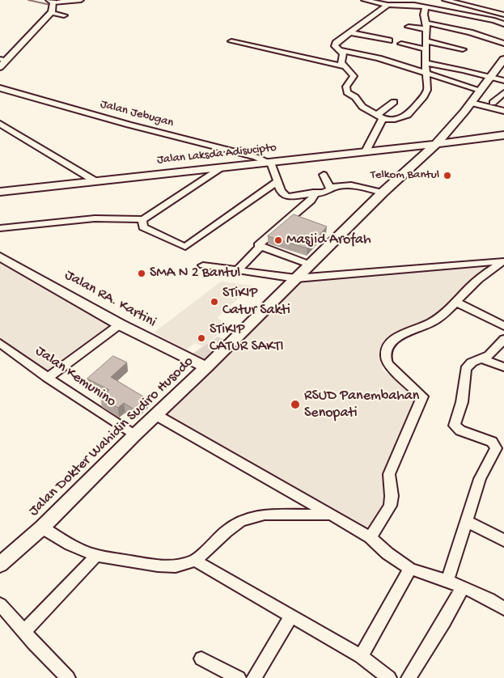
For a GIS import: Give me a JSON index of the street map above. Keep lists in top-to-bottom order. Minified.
{"streets":{"main road":["Jalan Laksda Adisucipto","Jalan RA. Kartini","Jalan Dokter Wahidin Sudiro Husodo"],"street":["Jalan Jebugan","Jalan Kemunino"]},"crossings":[["Jalan Jebugan","Jalan Laksda Adisucipto"],["Jalan Laksda Adisucipto","Jalan Dokter Wahidin Sudiro Husodo"],["Jalan RA. Kartini","Jalan Dokter Wahidin Sudiro Husodo"],["Jalan Kemunino","Jalan Dokter Wahidin Sudiro Husodo"]],"places":["Telkom Bantul","Masjid Arofah","SMA N 2 Bantul","STiKIP Catur Sakti","STiKIP CATUR SAKTI","RSUD Panembahan Senopati"]}
